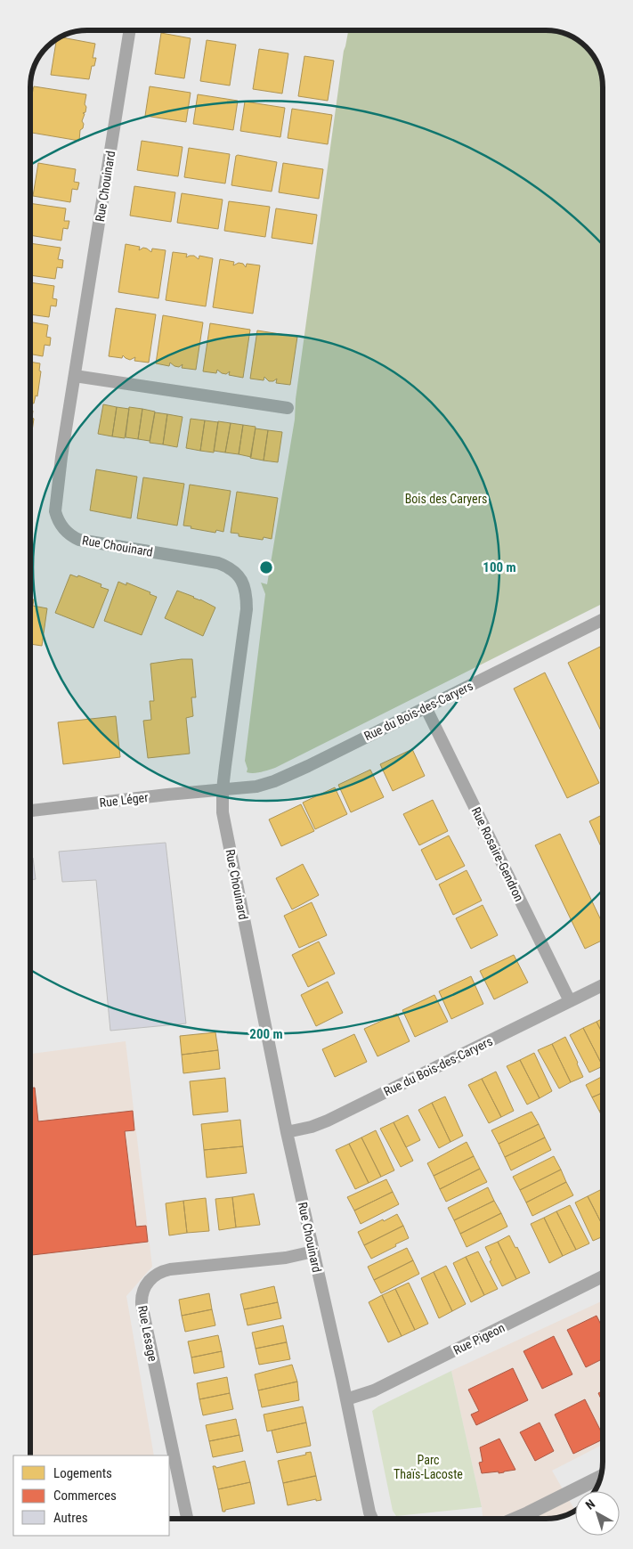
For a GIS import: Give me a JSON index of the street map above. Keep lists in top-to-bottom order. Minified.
{"streets":{"street":["Rue Chouinard","Rue du Bois-des-Caryers","Rue Léger","Rue Rosaire-Gendron","Rue Lesage","Rue Pigeon"]},"crossings":[["Rue Chouinard","Rue du Bois-des-Caryers"],["Rue Chouinard","Rue Léger"],["Rue Chouinard","Rue Lesage"],["Rue Chouinard","Rue Pigeon"],["Rue du Bois-des-Caryers","Rue Léger"],["Rue du Bois-des-Caryers","Rue Rosaire-Gendron"]],"parks":["Bois des Caryers","Parc Thaïs-Lacoste"],"legend":["Logements","Commerces","Autres"],"north":"top left","rings":["100 m","200 m"]}
